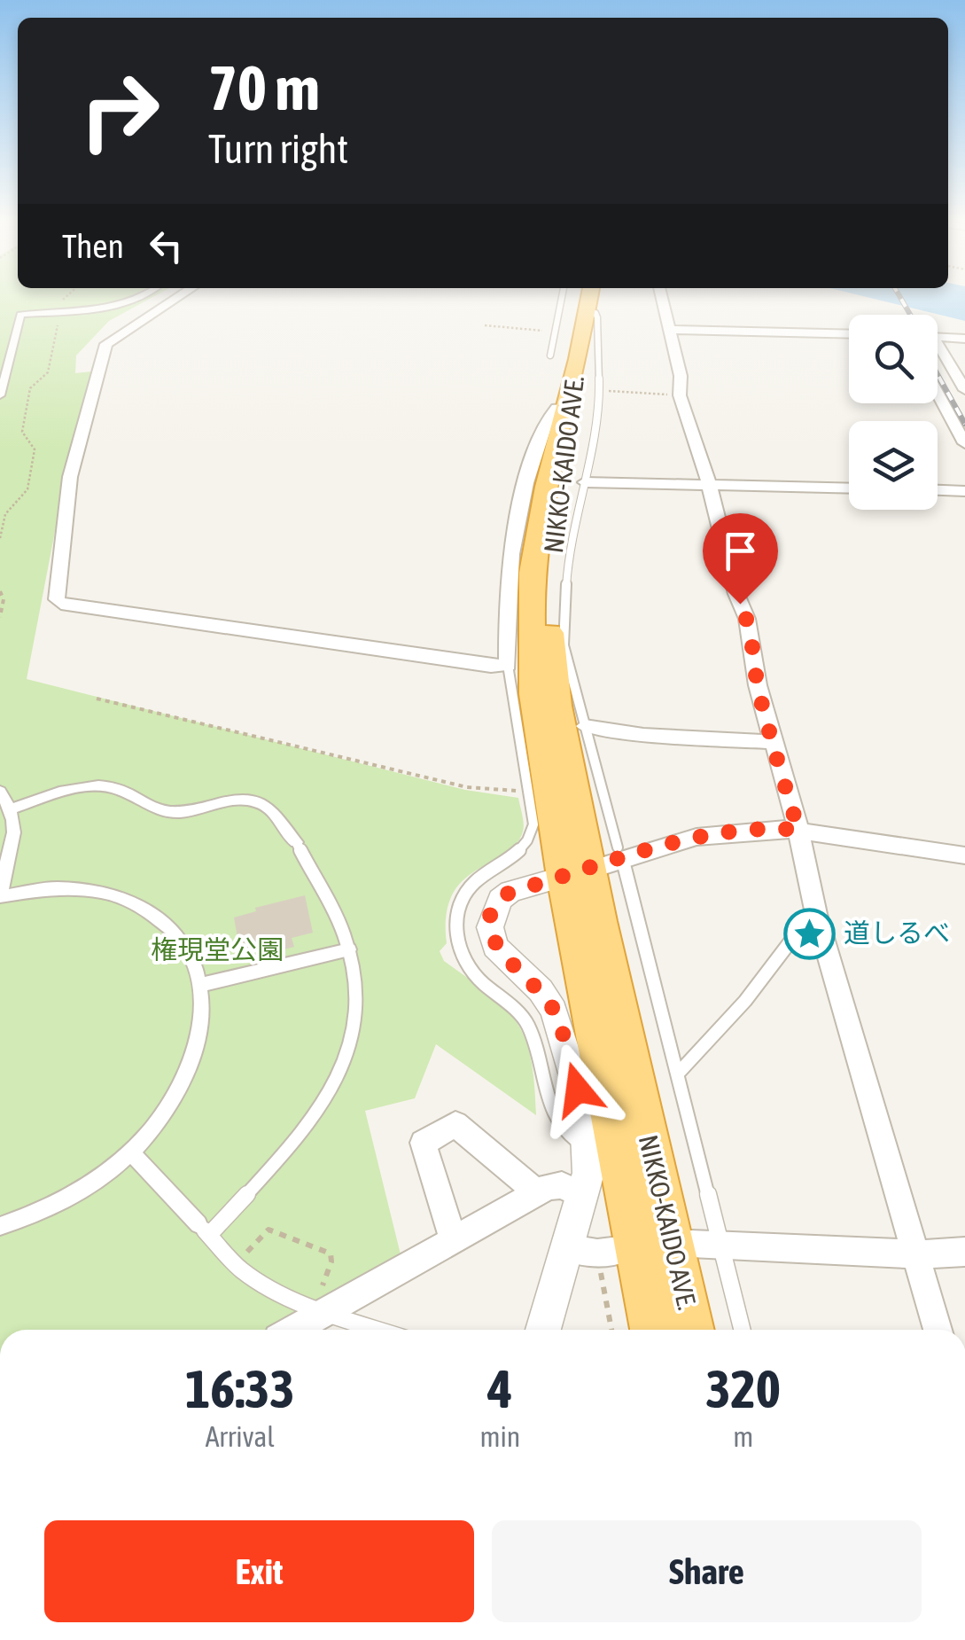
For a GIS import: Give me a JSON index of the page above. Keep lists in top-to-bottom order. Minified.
{"streets":{"highway":["NIKKO-KAIDO AVE."]},"parks":["権現堂公園"],"places":{"place":["道しるべ"]},"page":{"turn":["70 m","Turn right"],"then":"Then","eta":["16:33","Arrival","4","min","320","m"],"buttons":["Exit","Share"]}}
